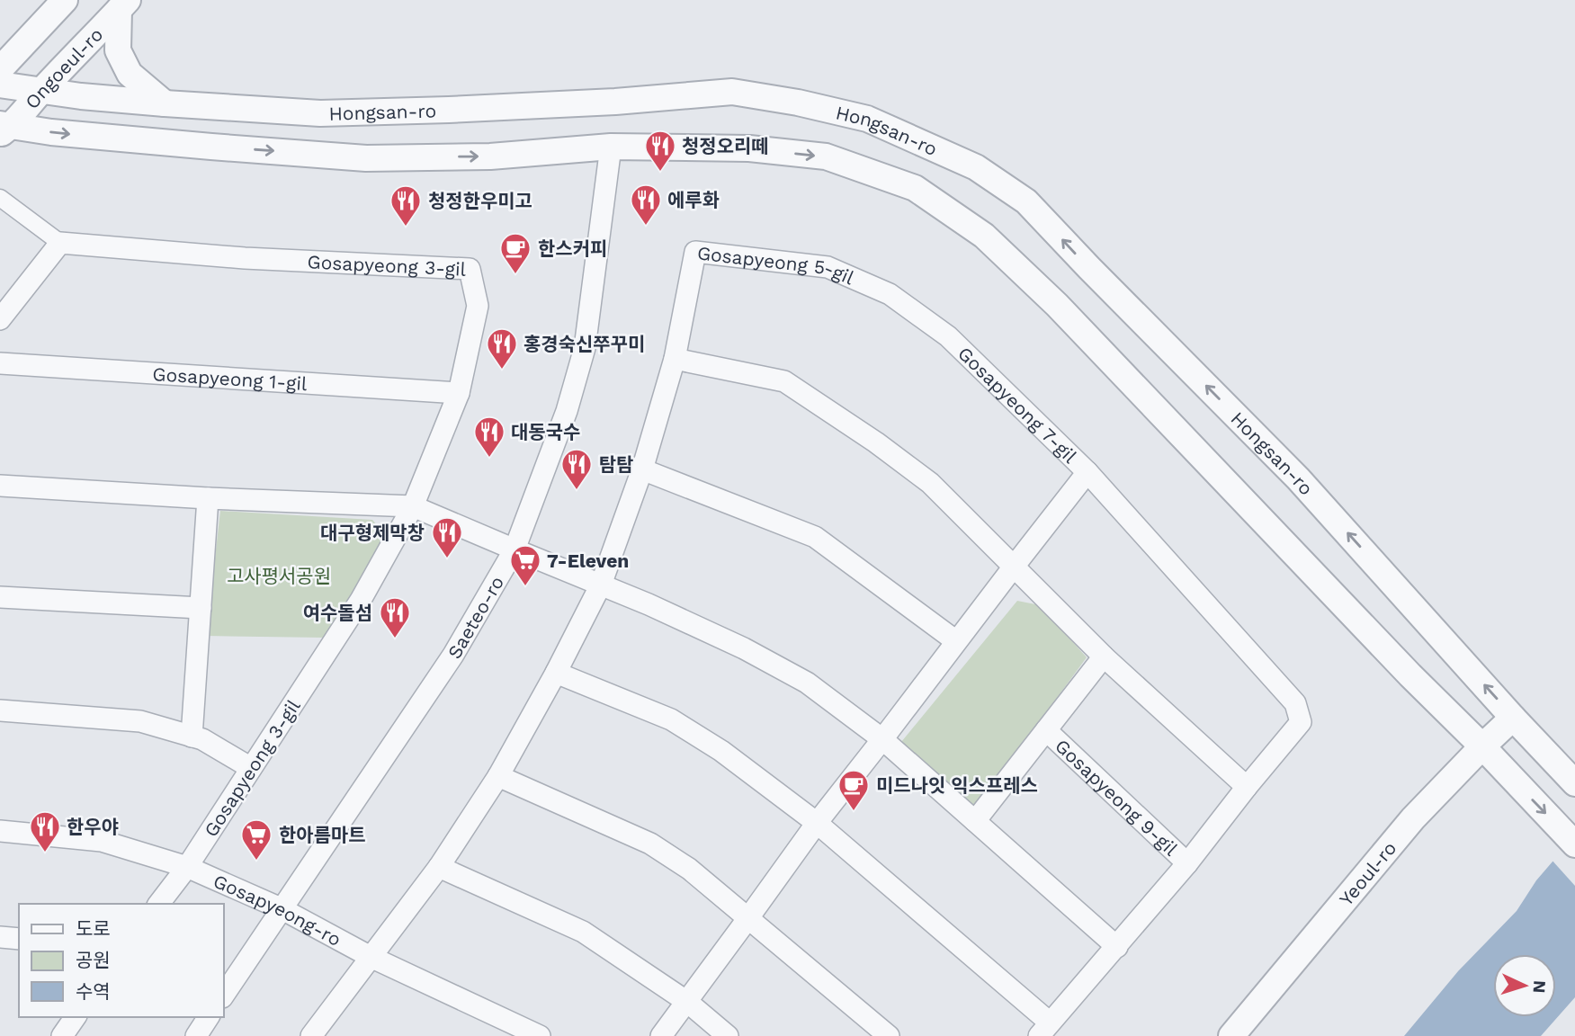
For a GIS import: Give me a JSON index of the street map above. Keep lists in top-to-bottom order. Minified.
{"streets":{"street":["Ongoeul-ro","Hongsan-ro","Gosapyeong 3-gil","Gosapyeong 5-gil","Gosapyeong 1-gil","Gosapyeong 7-gil","Saeteo-ro","Gosapyeong 9-gil","Yeoul-ro","Gosapyeong-ro"]},"crossings":[["Ongoeul-ro","Hongsan-ro"],["Hongsan-ro","Yeoul-ro"],["Gosapyeong 3-gil","Gosapyeong 1-gil"],["Gosapyeong 3-gil","Gosapyeong-ro"],["Gosapyeong 5-gil","Gosapyeong 7-gil"],["Gosapyeong 5-gil","Gosapyeong-ro"],["Gosapyeong 7-gil","Gosapyeong 9-gil"],["Saeteo-ro","Gosapyeong-ro"]],"parks":["고사평서공원"],"places":{"restaurant":["청정오리떼","에루화","청정한우미고","홍경숙신쭈꾸미","대동국수","탐탐","대구형제막창","여수돌섬","한우야"],"cafe":["한스커피","미드나잇 익스프레스"],"supermarket":["7-Eleven","한아름마트"]},"legend":["도로","공원","수역"],"north":"right"}
